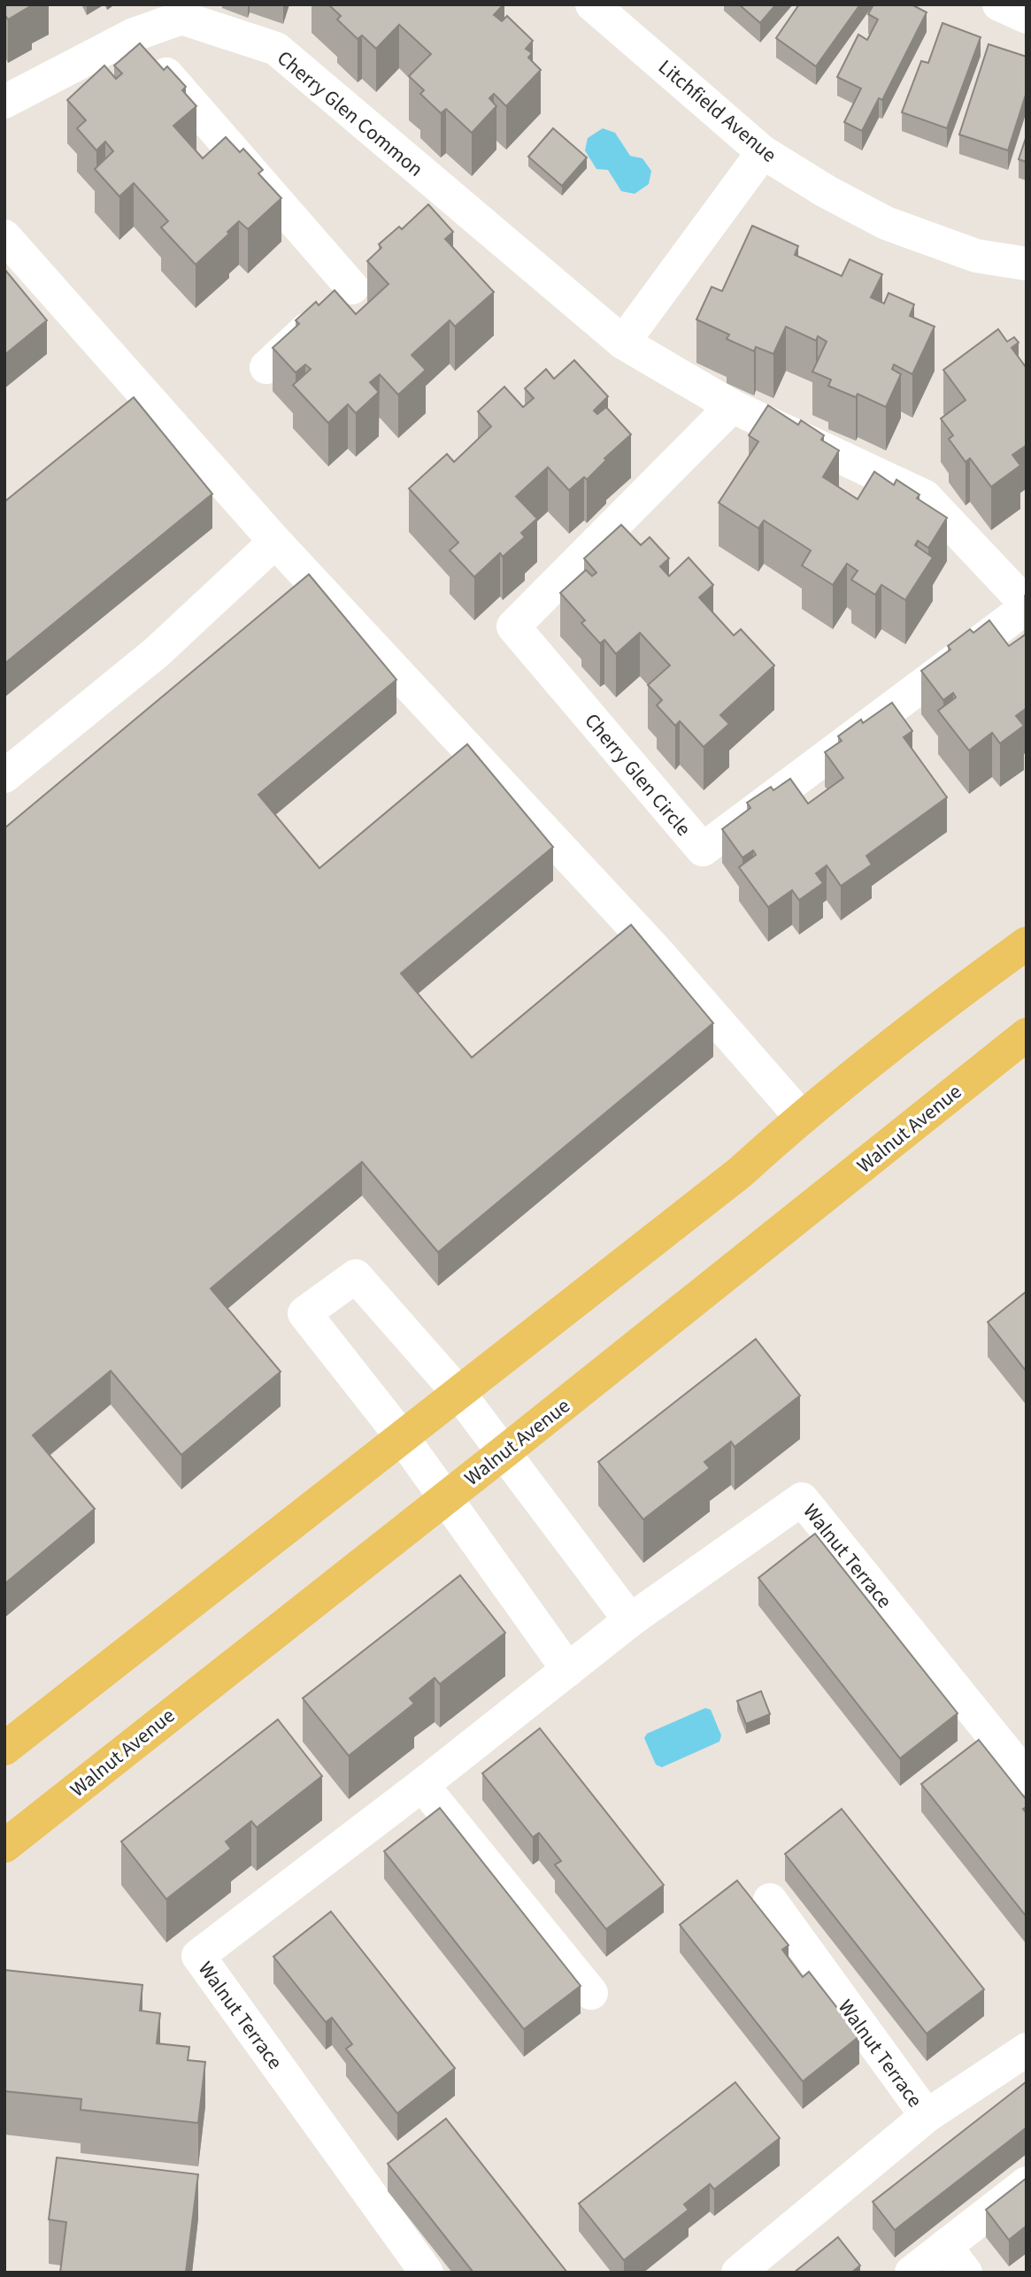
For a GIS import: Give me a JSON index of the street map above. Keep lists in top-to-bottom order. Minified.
{"streets":{"main road":["Walnut Avenue"],"street":["Litchfield Avenue","Cherry Glen Common","Cherry Glen Circle","Walnut Terrace"]},"crossings":[["Cherry Glen Common","Cherry Glen Circle"]]}
